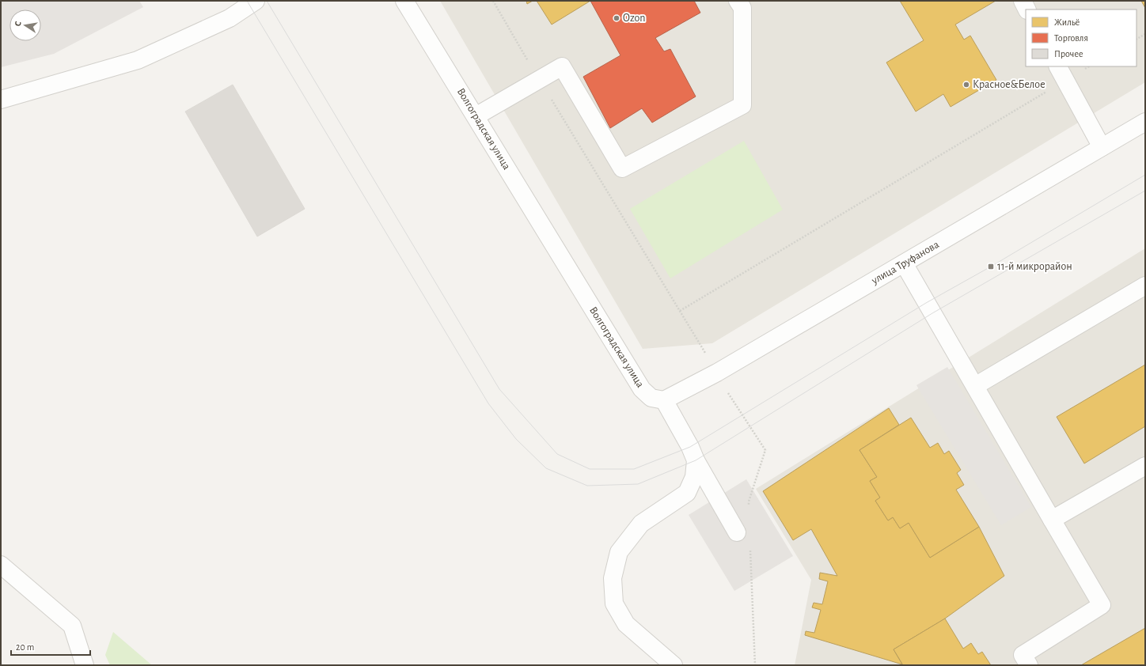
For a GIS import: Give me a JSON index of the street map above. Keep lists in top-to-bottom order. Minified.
{"streets":{"street":["Волгоградская улица","улица Труфанова"]},"crossings":[["Волгоградская улица","улица Труфанова"]],"places":{"other":["Ozon","Красное&Белое"],"transit":["11-й микрорайон"]},"legend":["Жильё","Торговля","Прочее"],"scale_bar":"20 m","north":"left"}
